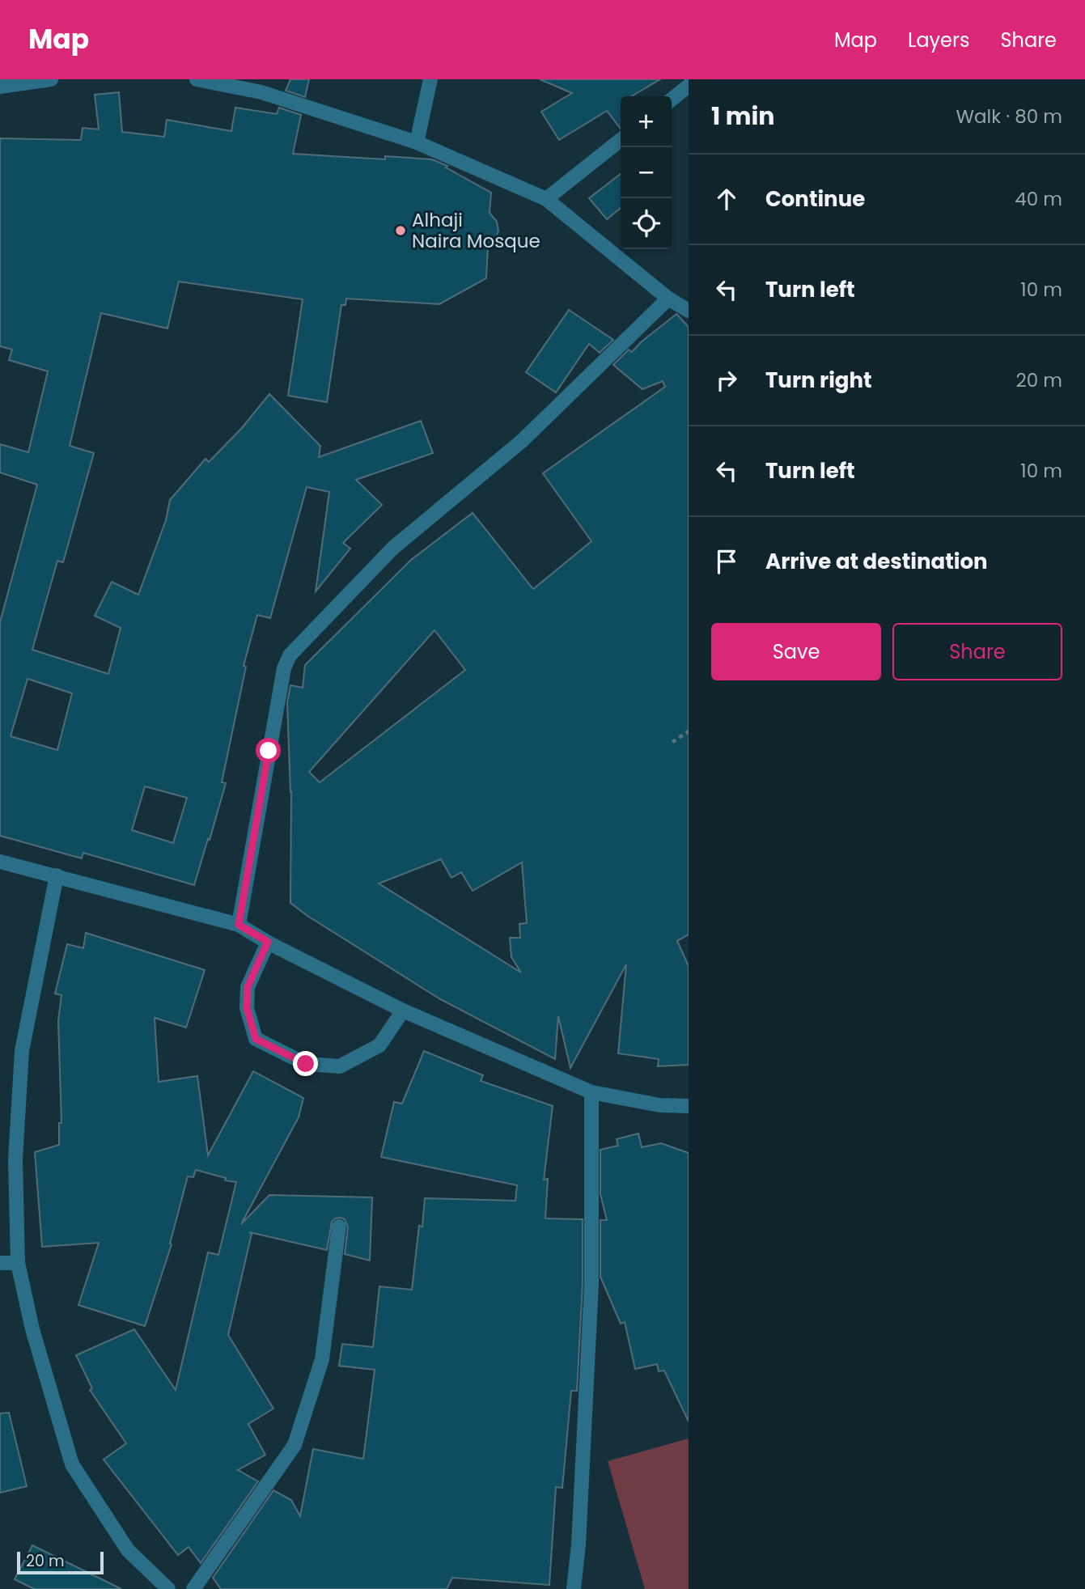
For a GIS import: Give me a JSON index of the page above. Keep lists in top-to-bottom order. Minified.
{"places":["Alhaji Naira Mosque"],"scale_bar":"20 m","page":{"header":"Map","nav":["Map","Layers","Share"],"heading":["1 min","Walk · 80 m"],"map_buttons":["+","−"],"list":[["Continue","40 m"],["Turn left","10 m"],["Turn right","20 m"],["Turn left","10 m"],"Arrive at destination"],"buttons":["Save","Share"],"scale":"20 m"}}
